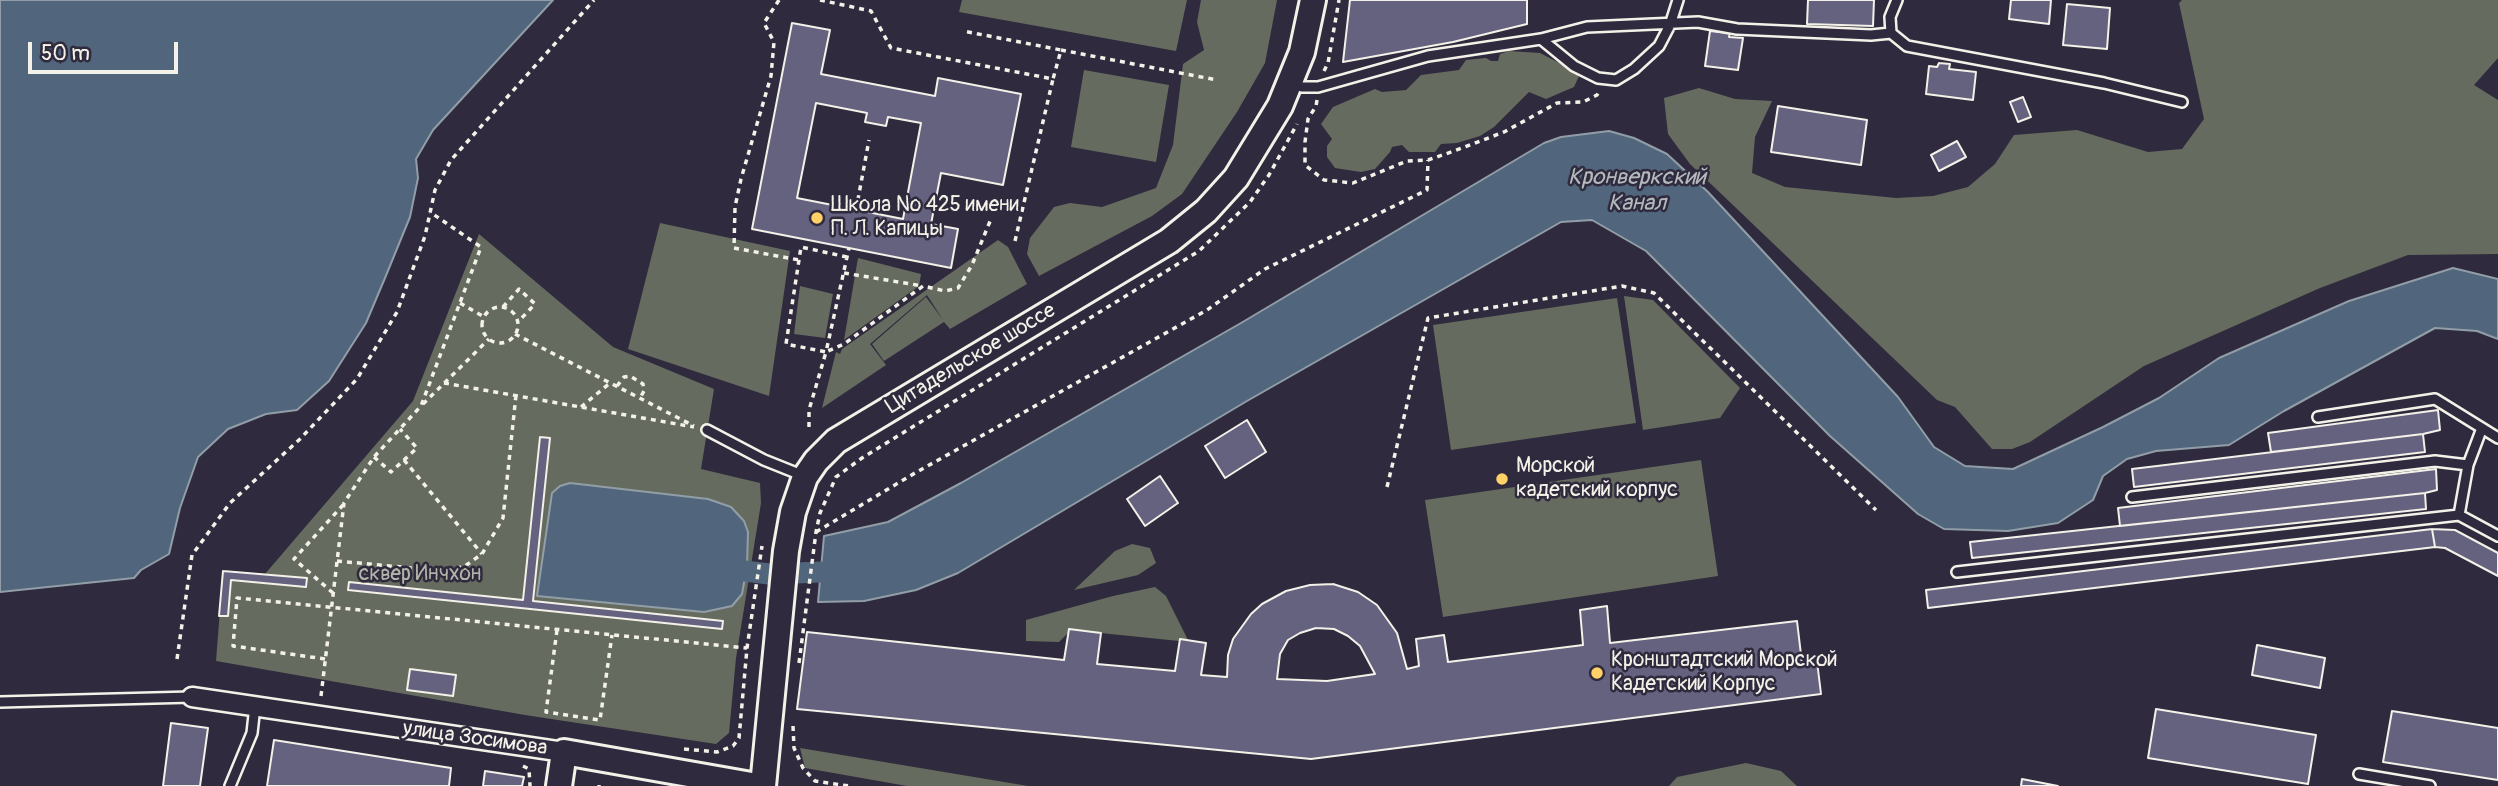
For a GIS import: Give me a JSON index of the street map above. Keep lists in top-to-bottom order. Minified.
{"streets":{"street":["Цитадельское шоссе","улица Зосимова"]},"water":["Кронверкский Канал"],"parks":["сквер Инчхон"],"places":["Школа № 425 имени П. Л. Капицы","Морской кадетский корпус","Кронштадтский Морской Кадетский Корпус"],"scale_bar":"50 m"}
